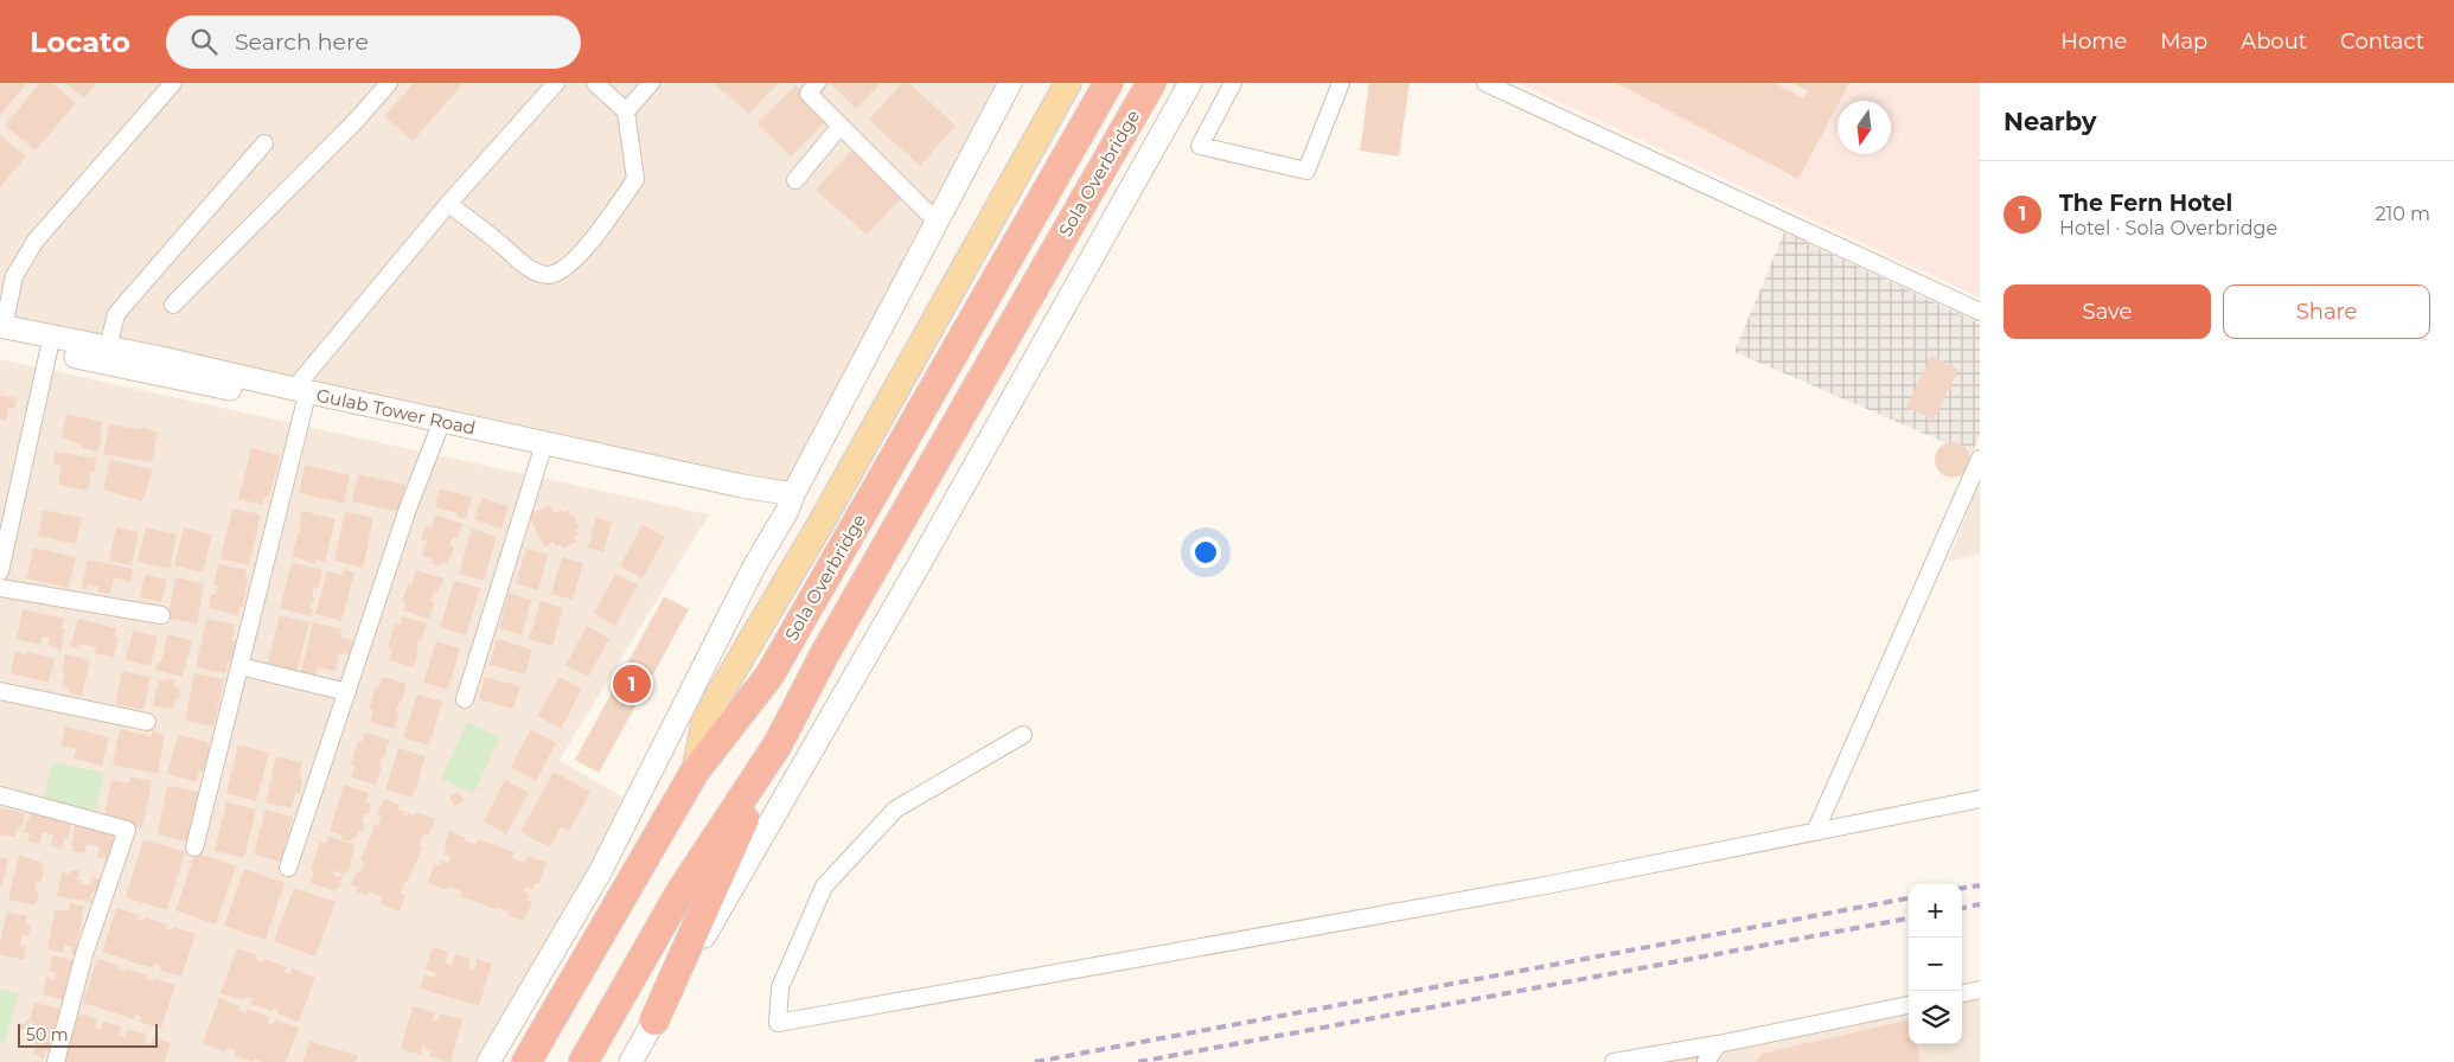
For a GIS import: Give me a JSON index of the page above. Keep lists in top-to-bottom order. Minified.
{"streets":{"highway":["Sola Overbridge"],"street":["Gulab Tower Road"]},"scale_bar":"50 m","north":"bottom","page":{"header":"Locato","search":"Search here","nav":["Home","Map","About","Contact"],"heading":"Nearby","list":[{"mark":"1","name":"The Fern Hotel","note":"Hotel · Sola Overbridge","value":"210 m"}],"buttons":["Save","Share"],"pins":"1","map_buttons":["+","−"],"scale":"50 m"}}
